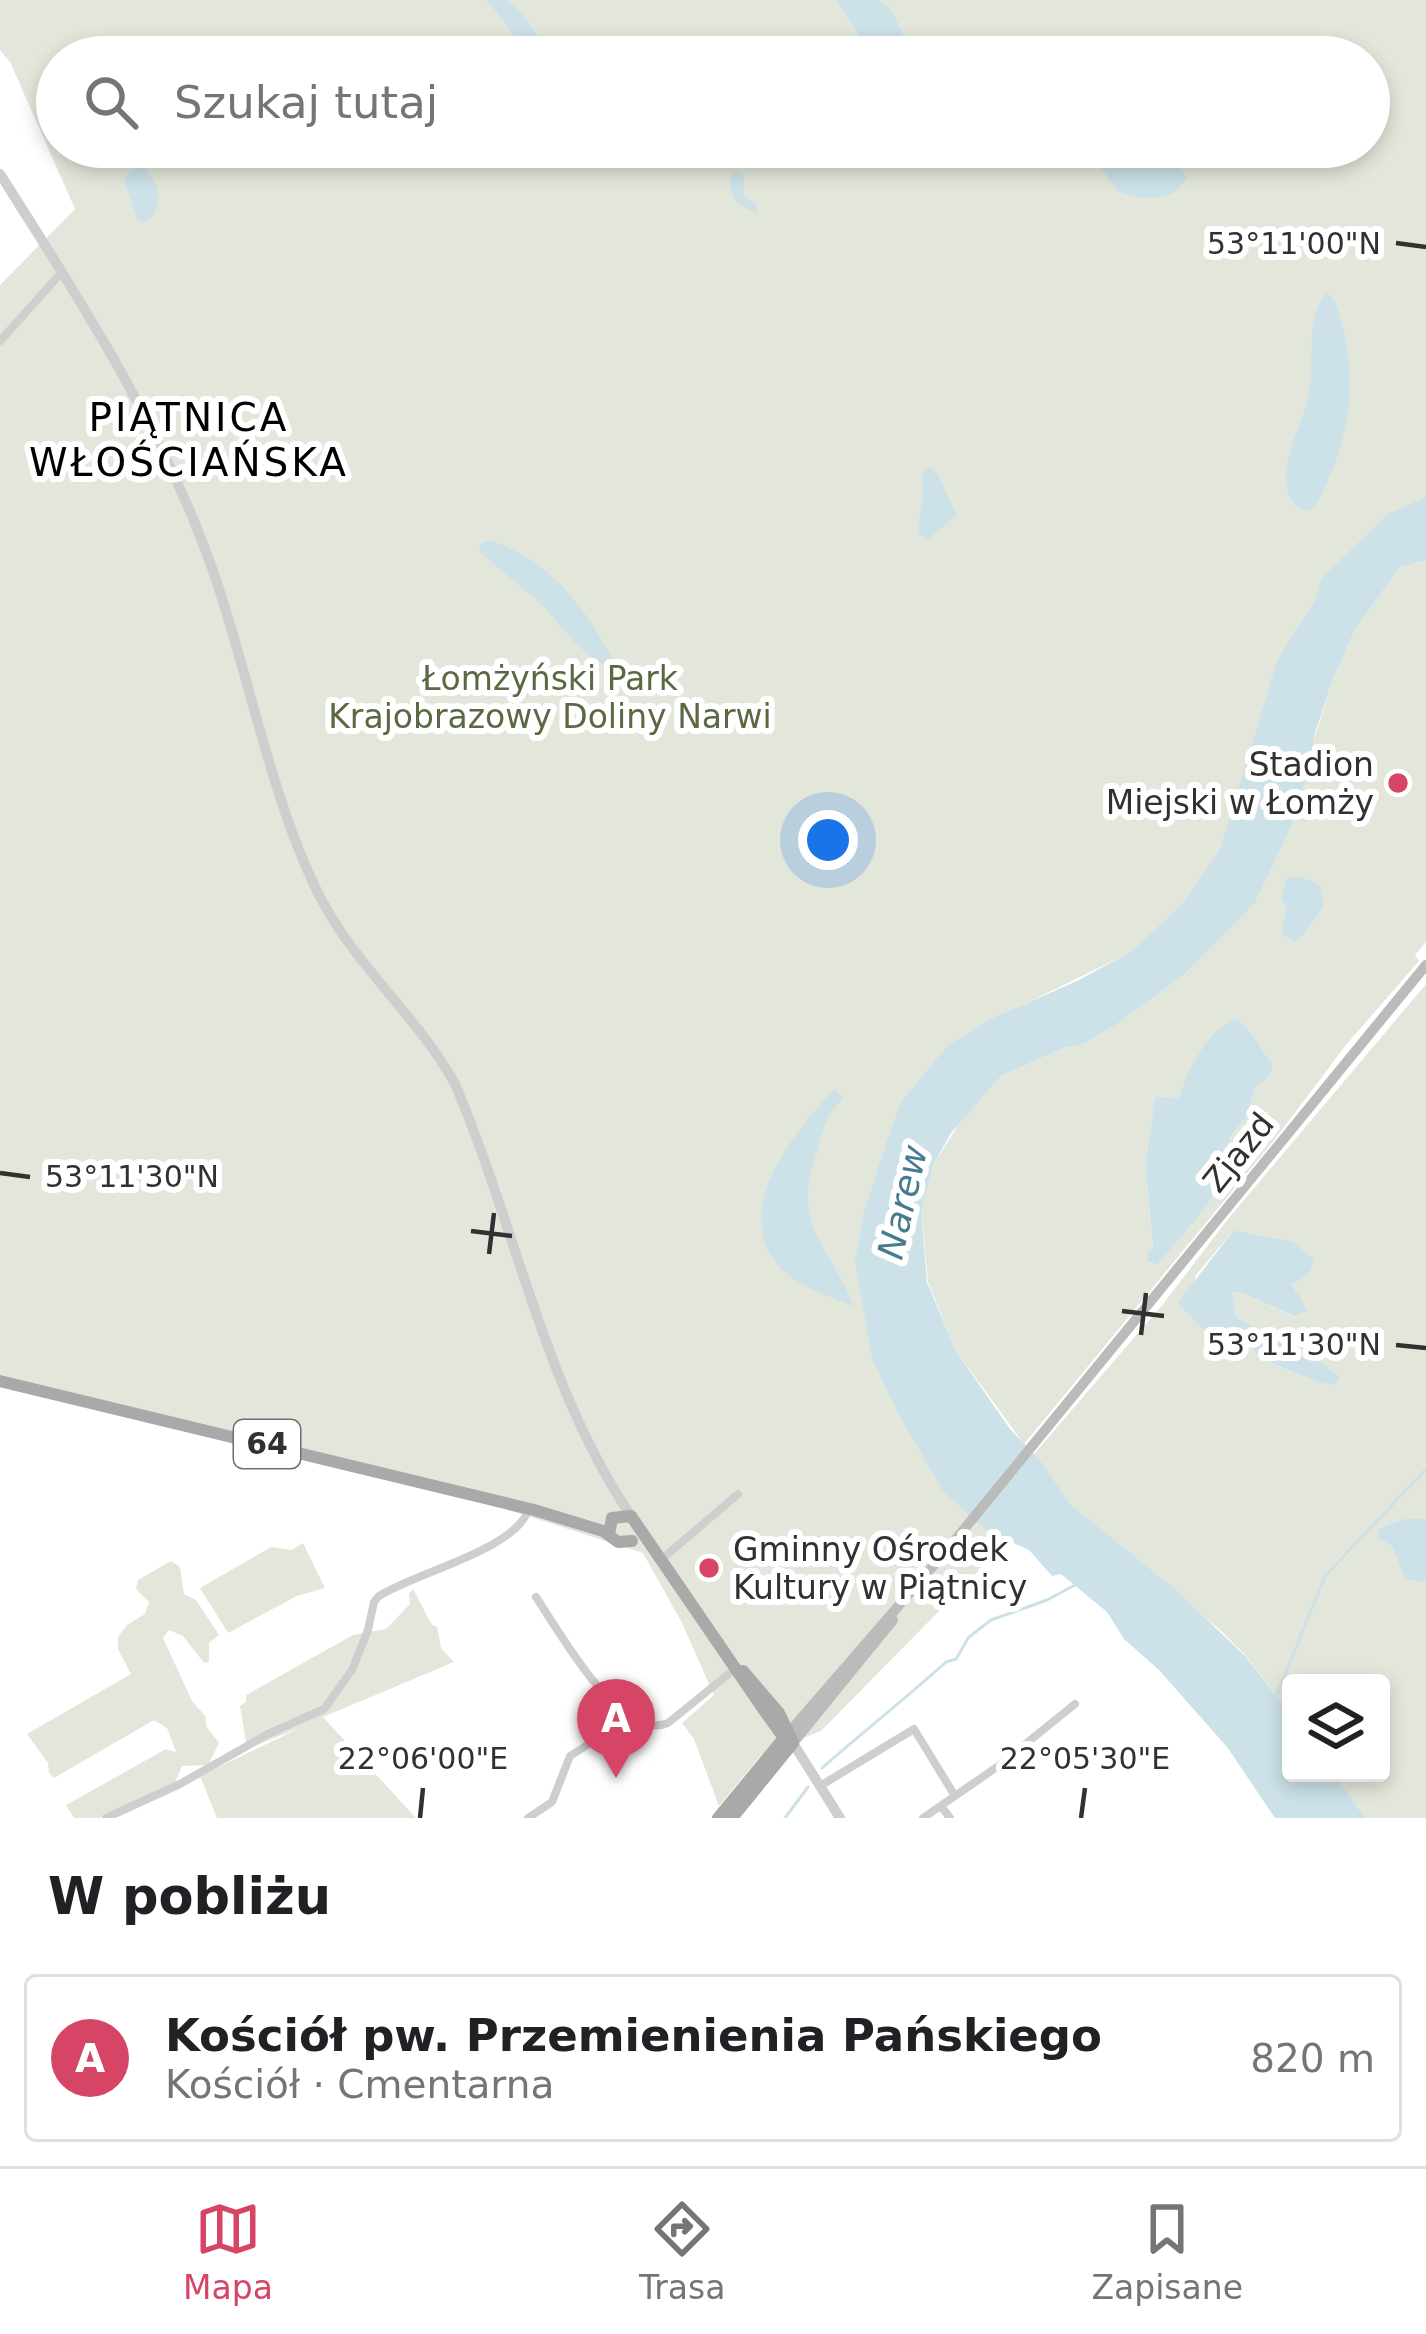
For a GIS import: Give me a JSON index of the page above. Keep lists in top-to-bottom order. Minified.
{"streets":{"main road":["Zjazd","64"]},"districts":["PIĄTNICA WŁOŚCIAŃSKA"],"water":["Narew"],"parks":["Łomżyński Park Krajobrazowy Doliny Narwi"],"places":["Stadion Miejski w Łomży","Gminny Ośrodek Kultury w Piątnicy"],"page":{"search":"Szukaj tutaj","pins":"A","heading":"W pobliżu","list":[{"mark":"A","name":"Kościół pw. Przemienienia Pańskiego","note":"Kościół · Cmentarna","value":"820 m"}],"nav":["Mapa","Trasa","Zapisane"]},"coordinates":["53°11'00\"N","53°11'30\"N","22°06'00\"E","22°05'30\"E"]}
